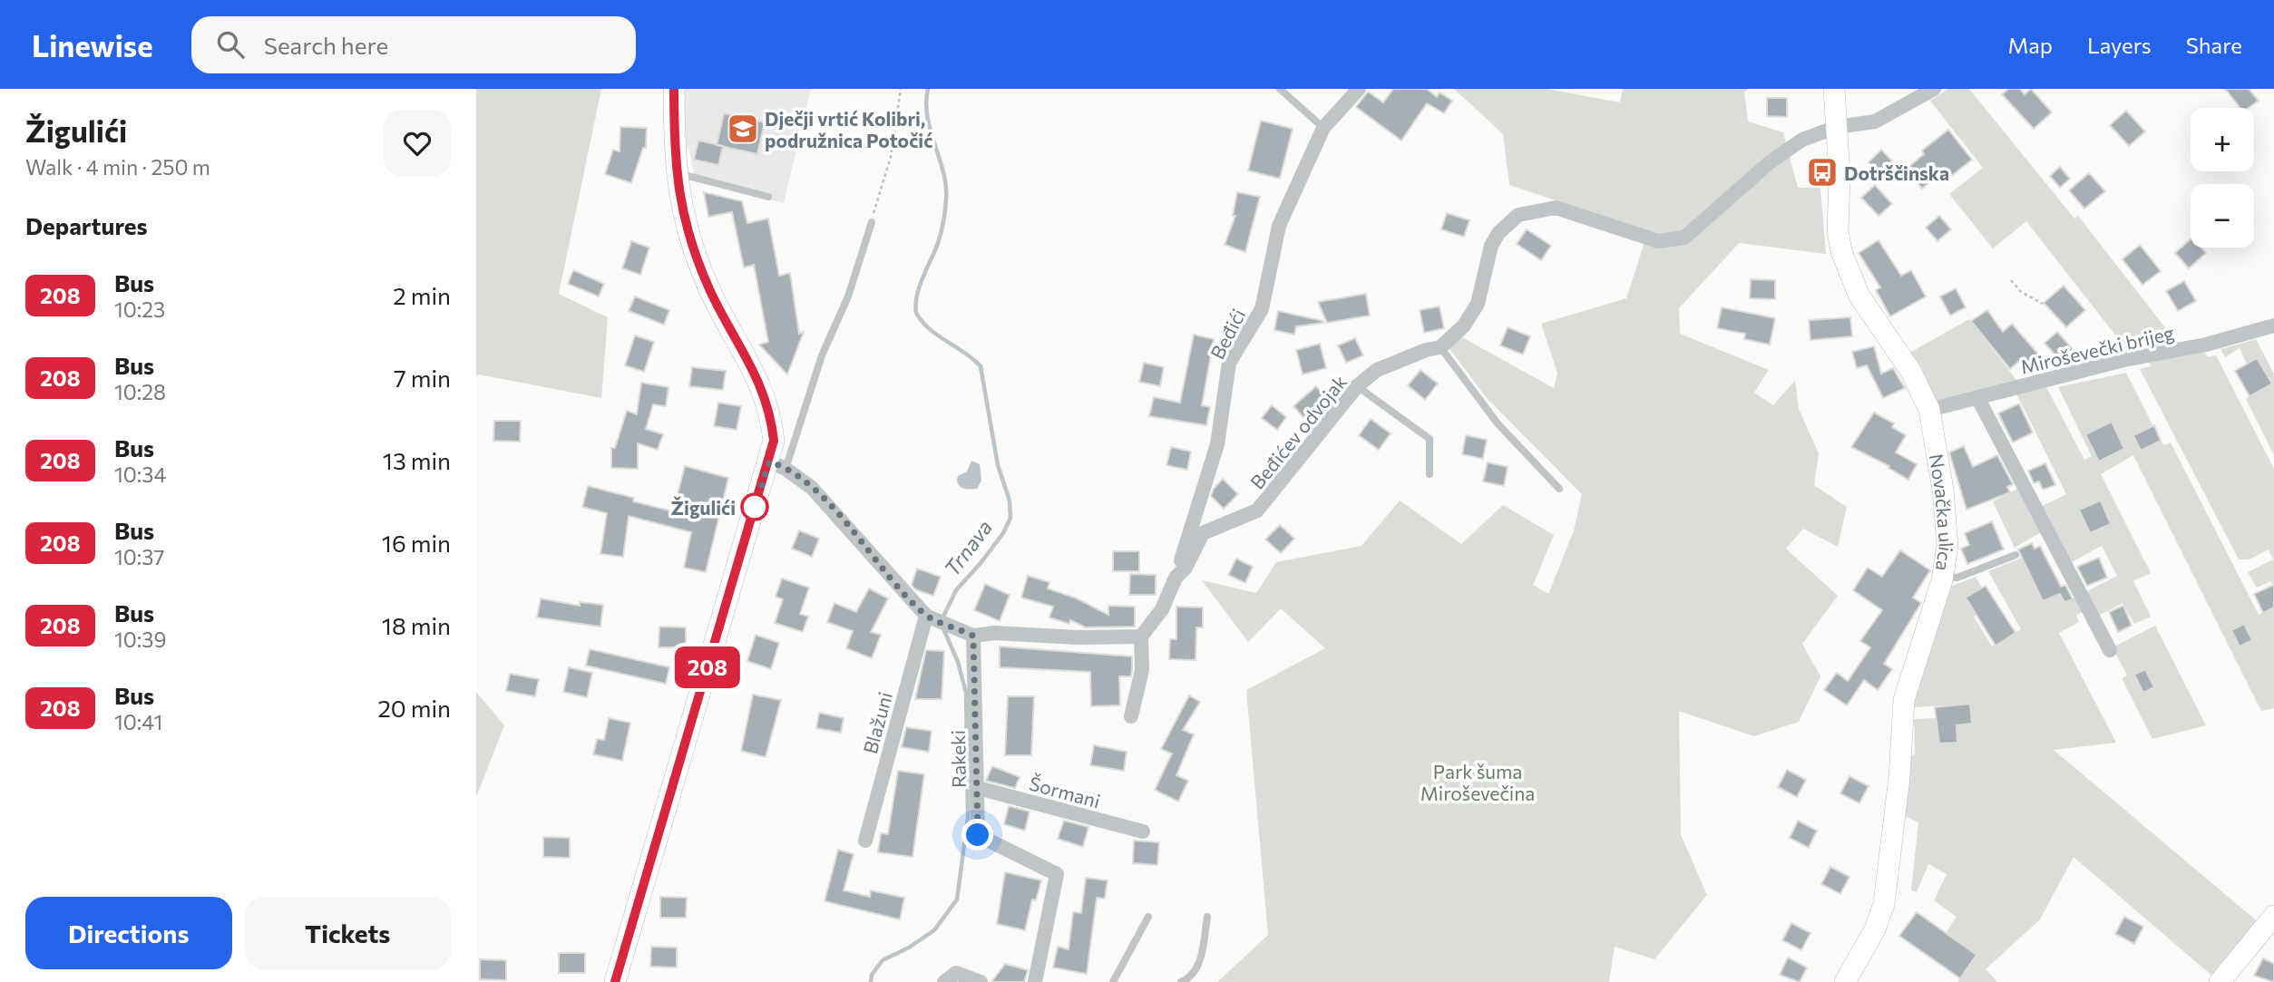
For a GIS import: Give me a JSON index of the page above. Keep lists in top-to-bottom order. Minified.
{"streets":{"street":["Beđići","Miroševečki brijeg","Beđićev odvojak","Novačka ulica","Blažuni","Rakeki","Šormani"]},"crossings":[["Beđići","Beđićev odvojak"],["Miroševečki brijeg","Novačka ulica"],["Beđićev odvojak","Novačka ulica"],["Rakeki","Šormani"]],"water":["Trnava"],"parks":["Park šuma Miroševečina"],"places":{"school or university":["Dječji vrtić Kolibri, podružnica Potočić"],"bus stop":["Dotrščinska"],"other":["Žigulići"]},"lines":["bus line 208"],"page":{"header":"Linewise","search":"Search here","nav":["Map","Layers","Share"],"heading":[["Žigulići","Walk · 4 min · 250 m"],"Departures"],"on_map":"208","map_buttons":["+","−"],"list":[{"mark":"208","name":"Bus","note":"10:23","value":"2 min"},{"mark":"208","name":"Bus","note":"10:28","value":"7 min"},{"mark":"208","name":"Bus","note":"10:34","value":"13 min"},{"mark":"208","name":"Bus","note":"10:37","value":"16 min"},{"mark":"208","name":"Bus","note":"10:39","value":"18 min"},{"mark":"208","name":"Bus","note":"10:41","value":"20 min"}],"buttons":["Directions","Tickets"]}}
